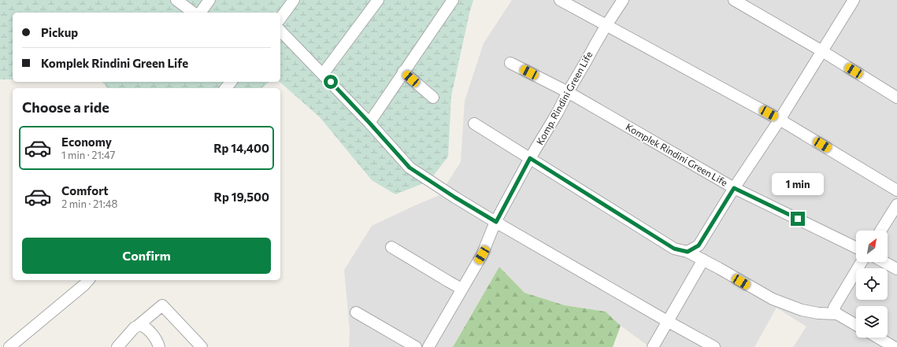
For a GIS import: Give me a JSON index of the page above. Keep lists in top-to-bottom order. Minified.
{"streets":{"street":["Komp. Rindini Green Life","Komplek Rindini Green Life"]},"crossings":[["Komp. Rindini Green Life","Komplek Rindini Green Life"]],"north":"top right","page":{"banner":["Pickup","Komplek Rindini Green Life"],"heading":"Choose a ride","list":[{"name":"Economy","note":"1 min · 21:47","value":"Rp 14,400"},{"name":"Comfort","note":"2 min · 21:48","value":"Rp 19,500"}],"bubble":"1 min","buttons":"Confirm"}}
